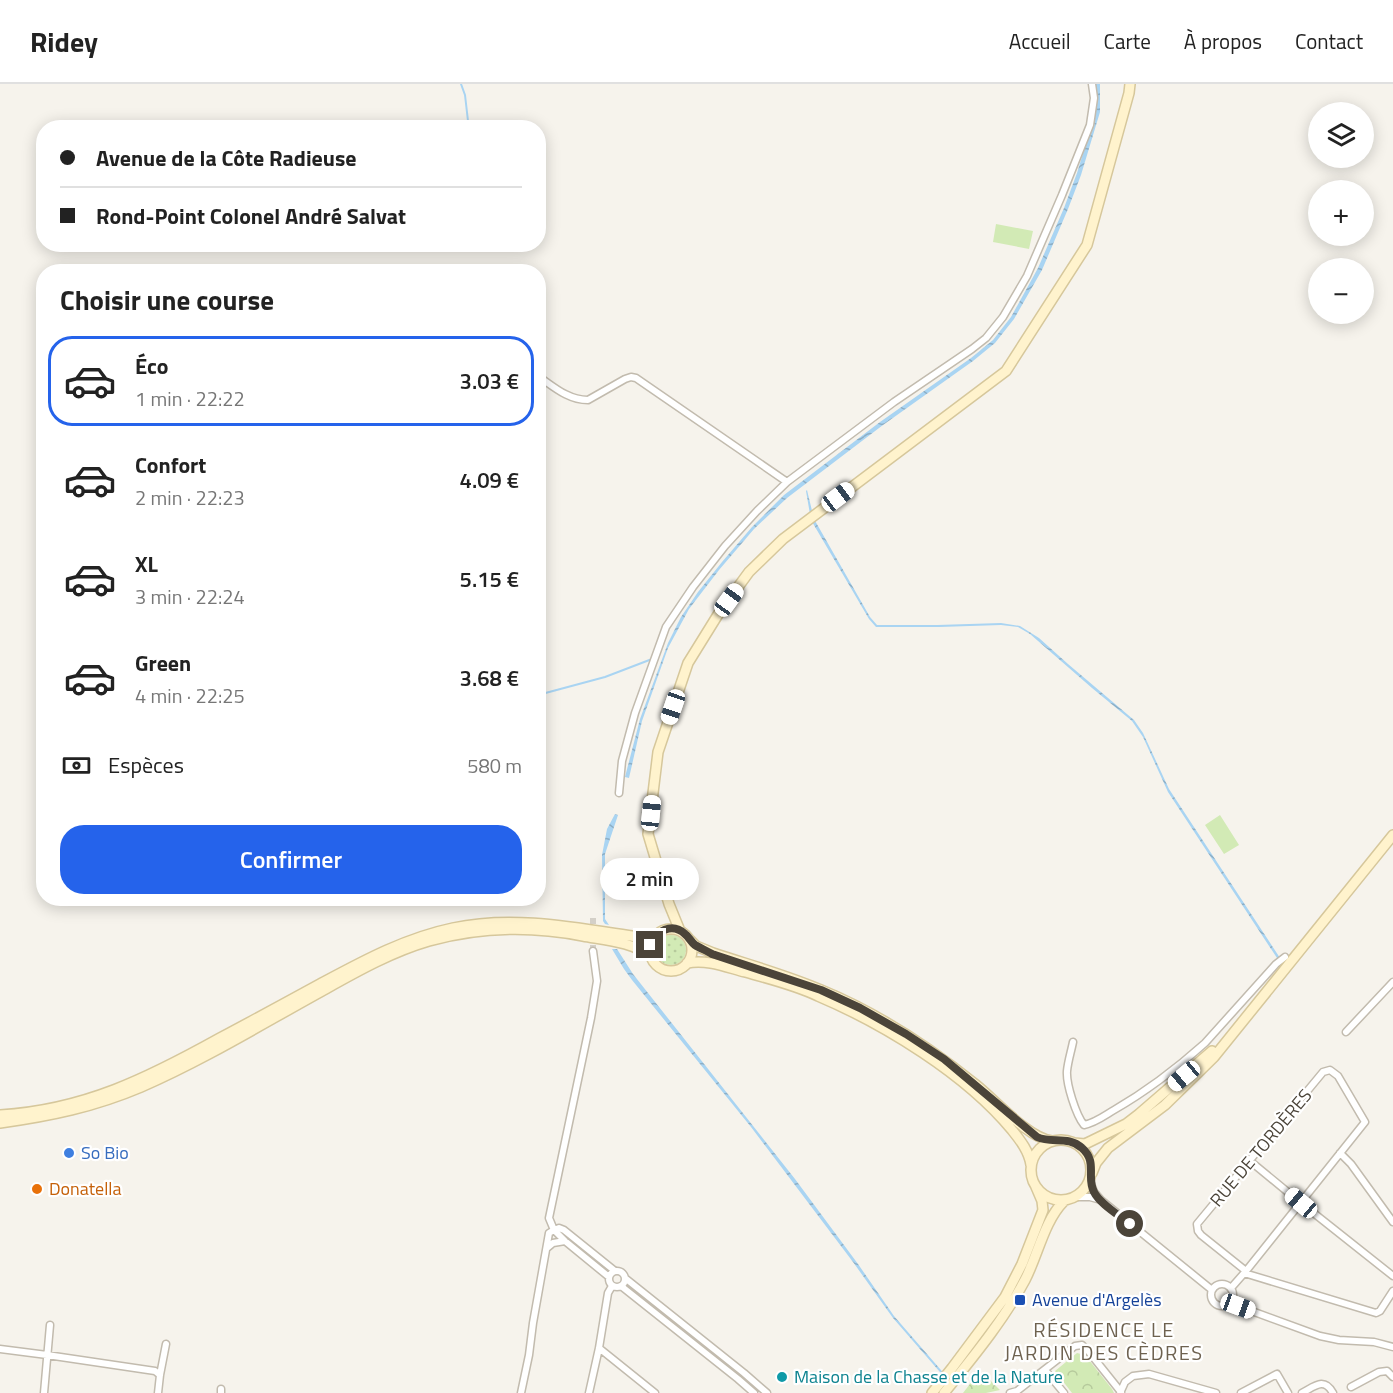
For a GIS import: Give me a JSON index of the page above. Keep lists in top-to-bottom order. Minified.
{"streets":{"street":["RUE DE TORDÈRES"]},"districts":["RÉSIDENCE LE JARDIN DES CÈDRES"],"places":{"other":["So Bio","Donatella","Maison de la Chasse et de la Nature"],"transit":["Avenue d'Argelès"]},"page":{"header":"Ridey","nav":["Accueil","Carte","À propos","Contact"],"map_buttons":["+","−"],"banner":["Avenue de la Côte Radieuse","Rond-Point Colonel André Salvat"],"heading":"Choisir une course","list":[{"name":"Éco","note":"1 min · 22:22","value":"3.03 €"},{"name":"Confort","note":"2 min · 22:23","value":"4.09 €"},{"name":"XL","note":"3 min · 22:24","value":"5.15 €"},{"name":"Green","note":"4 min · 22:25","value":"3.68 €"}],"pay":["Espèces","580 m"],"buttons":"Confirmer","bubble":"2 min"}}
